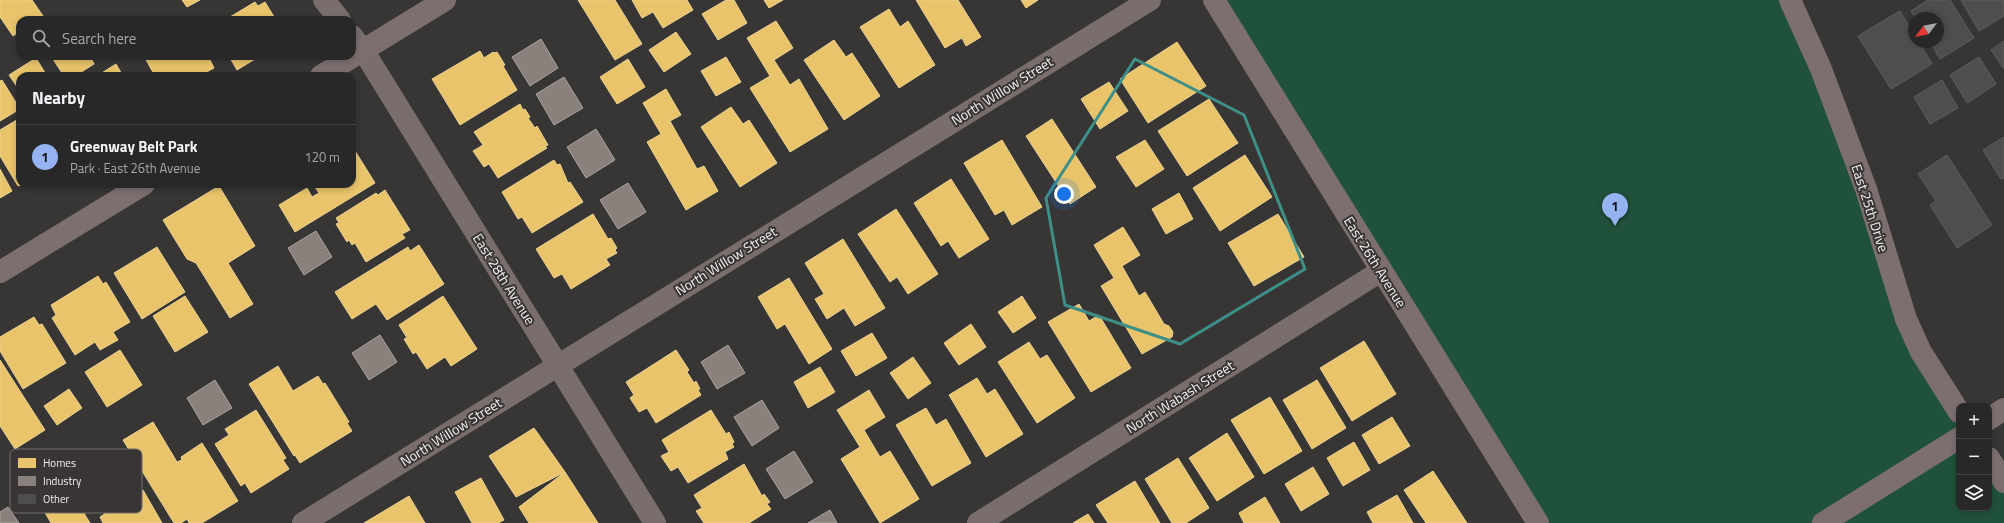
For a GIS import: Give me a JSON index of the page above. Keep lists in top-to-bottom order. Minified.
{"streets":{"street":["North Willow Street","East 25th Drive","East 26th Avenue","East 28th Avenue","North Wabash Street"]},"crossings":[["North Willow Street","East 28th Avenue"],["East 26th Avenue","North Wabash Street"]],"legend":["Homes","Industry","Other"],"north":"bottom left","page":{"search":"Search here","heading":"Nearby","list":[{"mark":"1","name":"Greenway Belt Park","note":"Park · East 26th Avenue","value":"120 m"}],"pins":"1","map_buttons":["+","−"]}}
